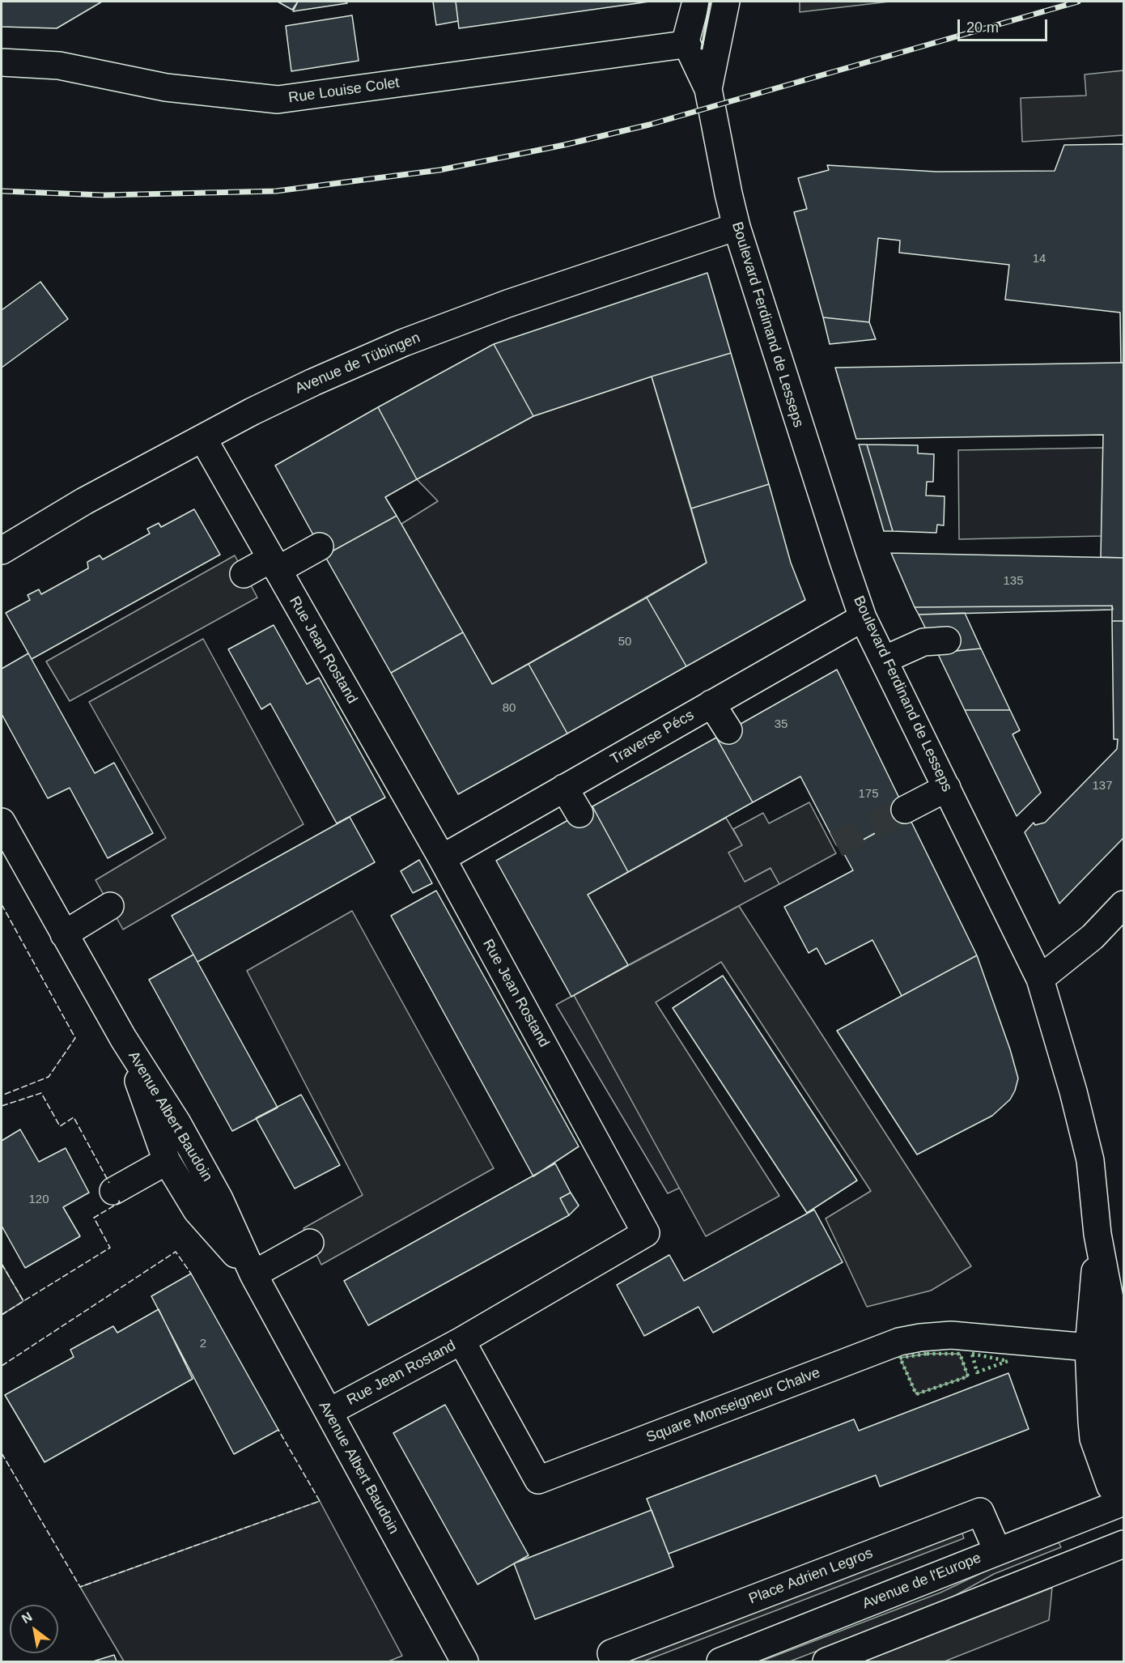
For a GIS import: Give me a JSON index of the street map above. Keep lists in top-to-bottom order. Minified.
{"streets":{"street":["Rue Louise Colet","Boulevard Ferdinand de Lesseps","Avenue de Tübingen","Rue Jean Rostand","Traverse Pécs","Avenue Albert Baudoin","Square Monseigneur Chalve","Place Adrien Legros","Avenue de l'Europe"]},"crossings":[["Boulevard Ferdinand de Lesseps","Avenue de Tübingen"],["Boulevard Ferdinand de Lesseps","Traverse Pécs"],["Boulevard Ferdinand de Lesseps","Square Monseigneur Chalve"],["Boulevard Ferdinand de Lesseps","Avenue de l'Europe"],["Avenue de Tübingen","Rue Jean Rostand"],["Rue Jean Rostand","Traverse Pécs"],["Rue Jean Rostand","Avenue Albert Baudoin"],["Rue Jean Rostand","Square Monseigneur Chalve"],["Place Adrien Legros","Avenue de l'Europe"]],"house_numbers":["14","135","50","80","35","137","175","120","2"],"scale_bar":"20 m","north":"top left"}
